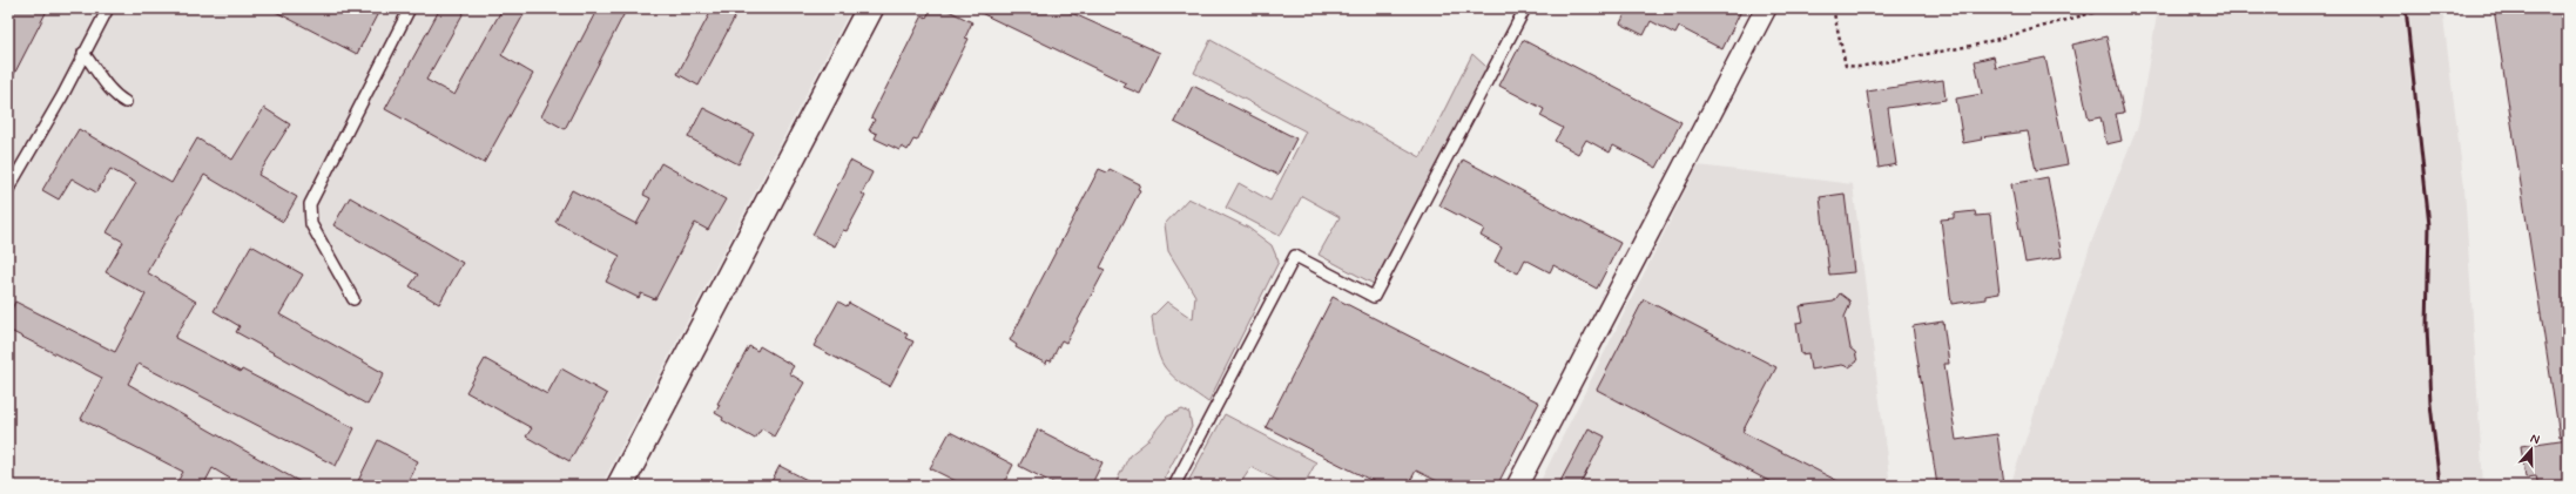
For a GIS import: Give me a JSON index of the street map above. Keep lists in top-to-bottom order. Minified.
{"north":"top"}
